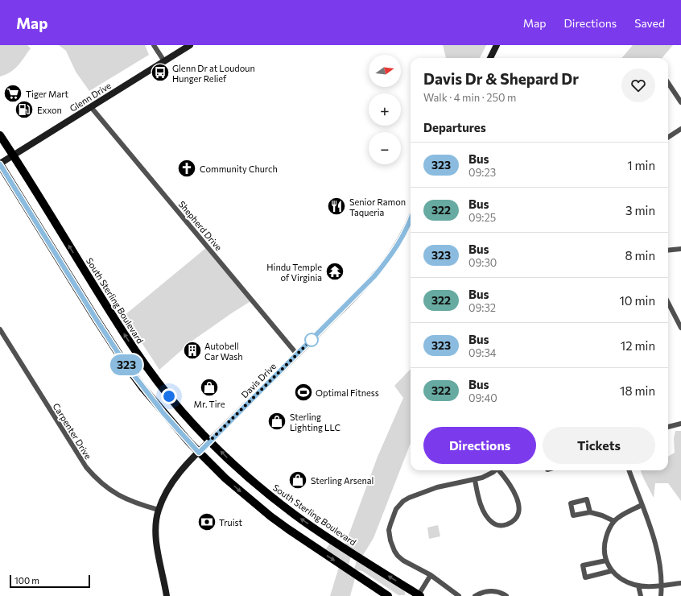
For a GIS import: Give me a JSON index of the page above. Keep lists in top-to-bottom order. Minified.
{"streets":{"main road":["South Sterling Boulevard"],"street":["Glenn Drive","Shepherd Drive","Davis Drive","Carpenter Drive"]},"crossings":[["Glenn Drive","Shepherd Drive"],["Glenn Drive","South Sterling Boulevard"],["Shepherd Drive","Davis Drive"],["South Sterling Boulevard","Davis Drive"],["Davis Drive","Carpenter Drive"]],"places":{"bus stop":["Glenn Dr at Loudoun Hunger Relief"],"supermarket":["Tiger Mart"],"fuel station":["Exxon"],"church":["Community Church"],"restaurant":["Senior Ramon Taqueria"],"temple":["Hindu Temple of Virginia"],"building":["Autobell Car Wash"],"shop":["Mr. Tire","Sterling Lighting LLC","Sterling Arsenal"],"sports":["Optimal Fitness"],"bank":["Truist"]},"lines":["bus line 323"],"scale_bar":"100 m","north":"right","page":{"header":"Map","nav":["Map","Directions","Saved"],"on_map":"323","map_buttons":["+","−"],"heading":[["Davis Dr & Shepard Dr","Walk · 4 min · 250 m"],"Departures"],"list":[{"mark":"323","name":"Bus","note":"09:23","value":"1 min"},{"mark":"322","name":"Bus","note":"09:25","value":"3 min"},{"mark":"323","name":"Bus","note":"09:30","value":"8 min"},{"mark":"322","name":"Bus","note":"09:32","value":"10 min"},{"mark":"323","name":"Bus","note":"09:34","value":"12 min"},{"mark":"322","name":"Bus","note":"09:40","value":"18 min"}],"buttons":["Directions","Tickets"],"scale":"100 m"}}
